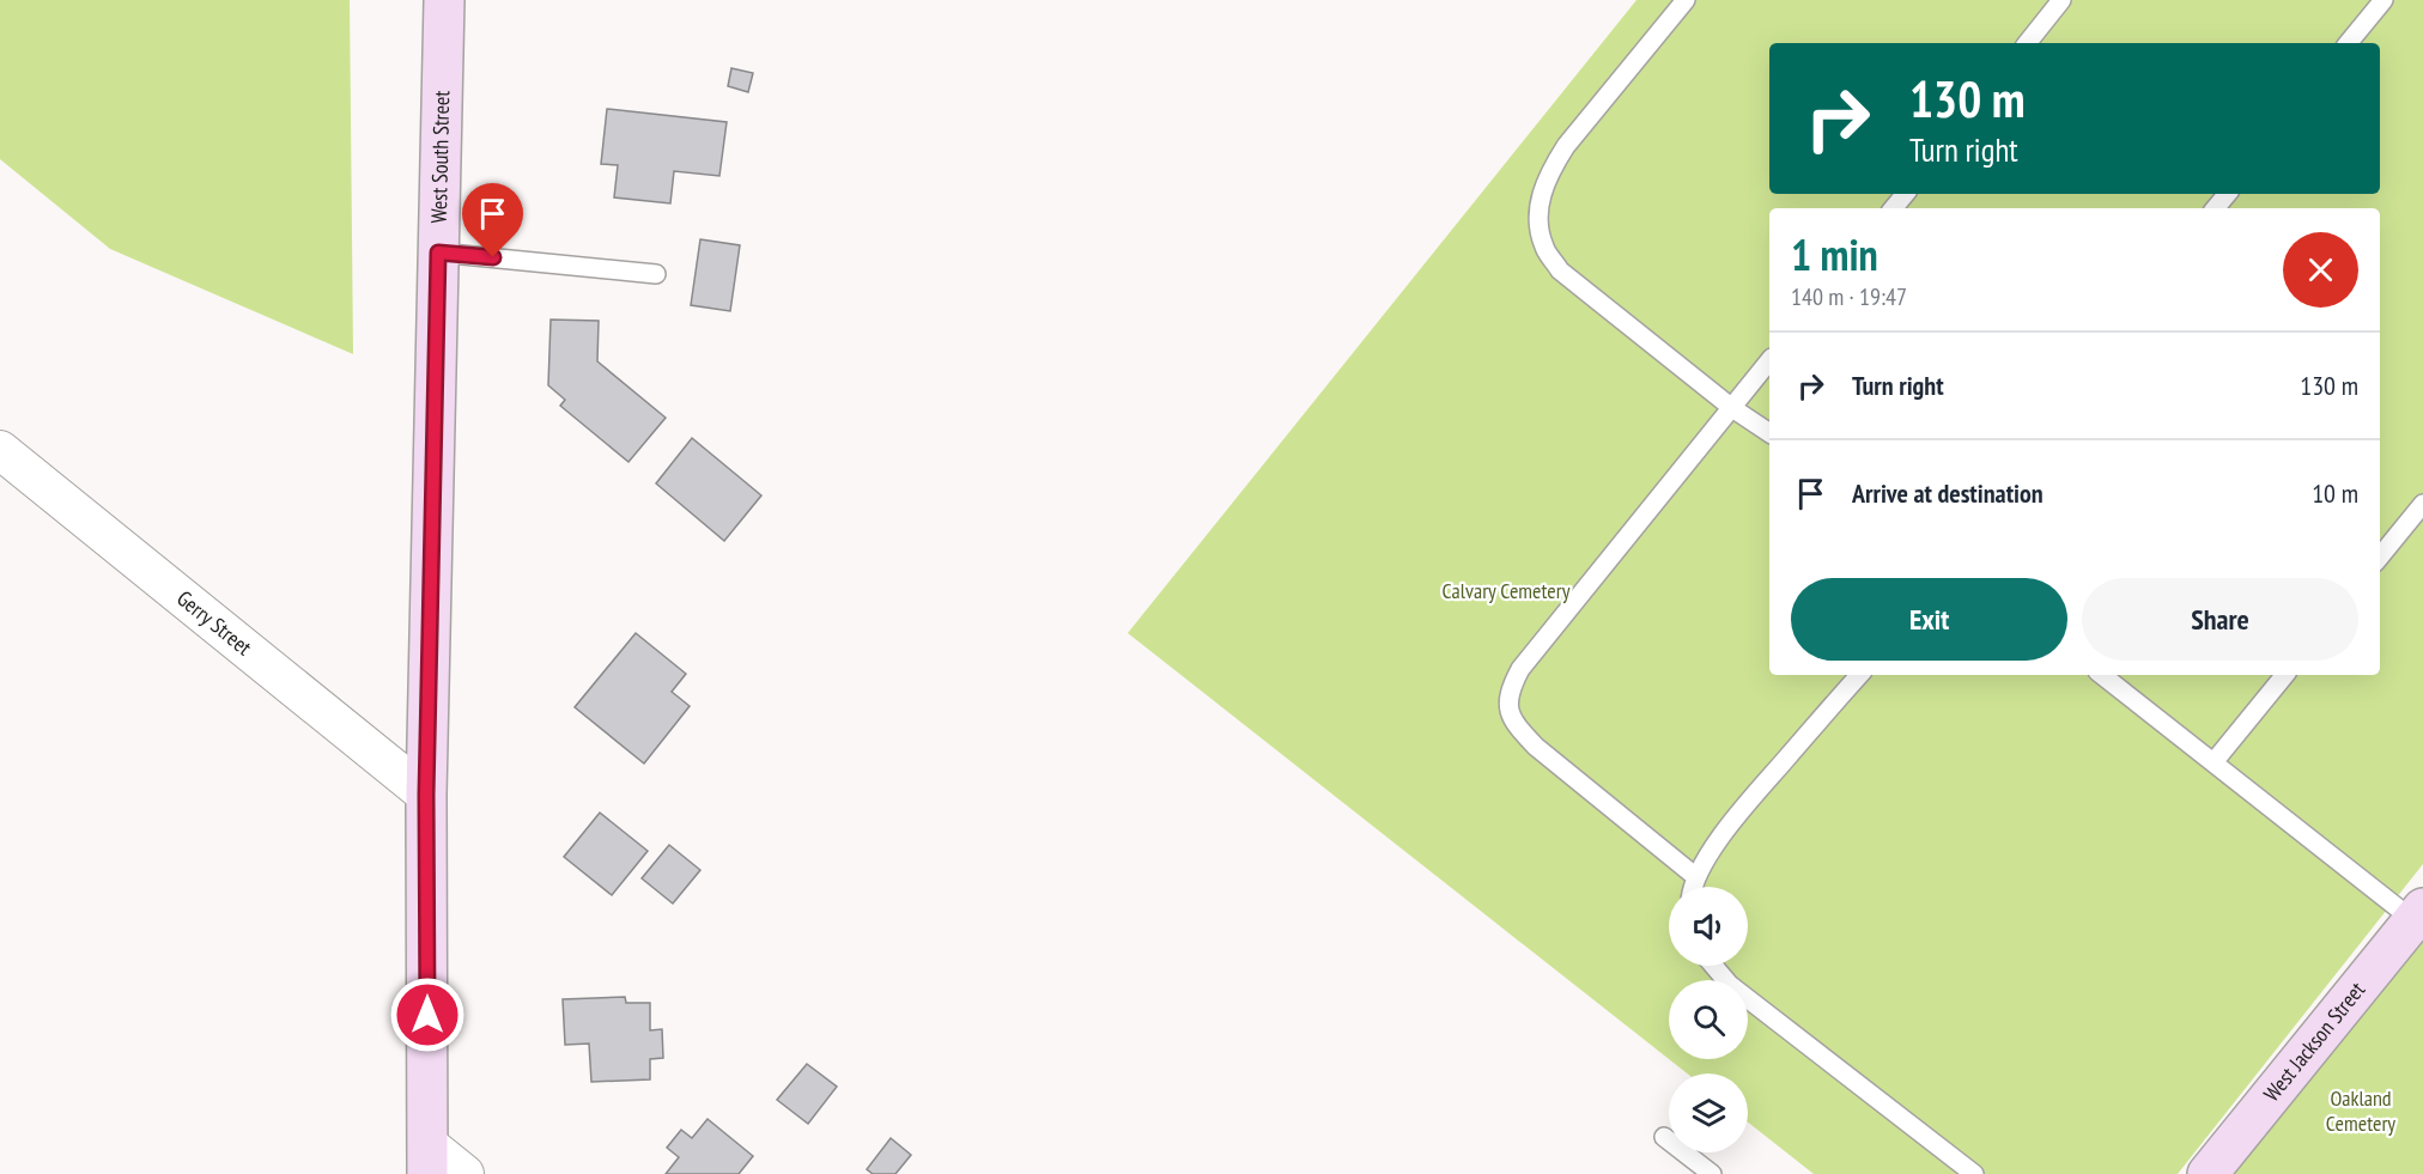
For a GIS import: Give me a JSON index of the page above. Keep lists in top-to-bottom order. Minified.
{"streets":{"street":["West South Street","Gerry Street","West Jackson Street"]},"crossings":[["West South Street","Gerry Street"]],"parks":["Calvary Cemetery","Oakland Cemetery"],"page":{"turn":["130 m","Turn right"],"heading":["1 min","140 m · 19:47"],"list":[{"name":"Turn right","value":"130 m"},{"name":"Arrive at destination","value":"10 m"}],"buttons":["Exit","Share"]}}
